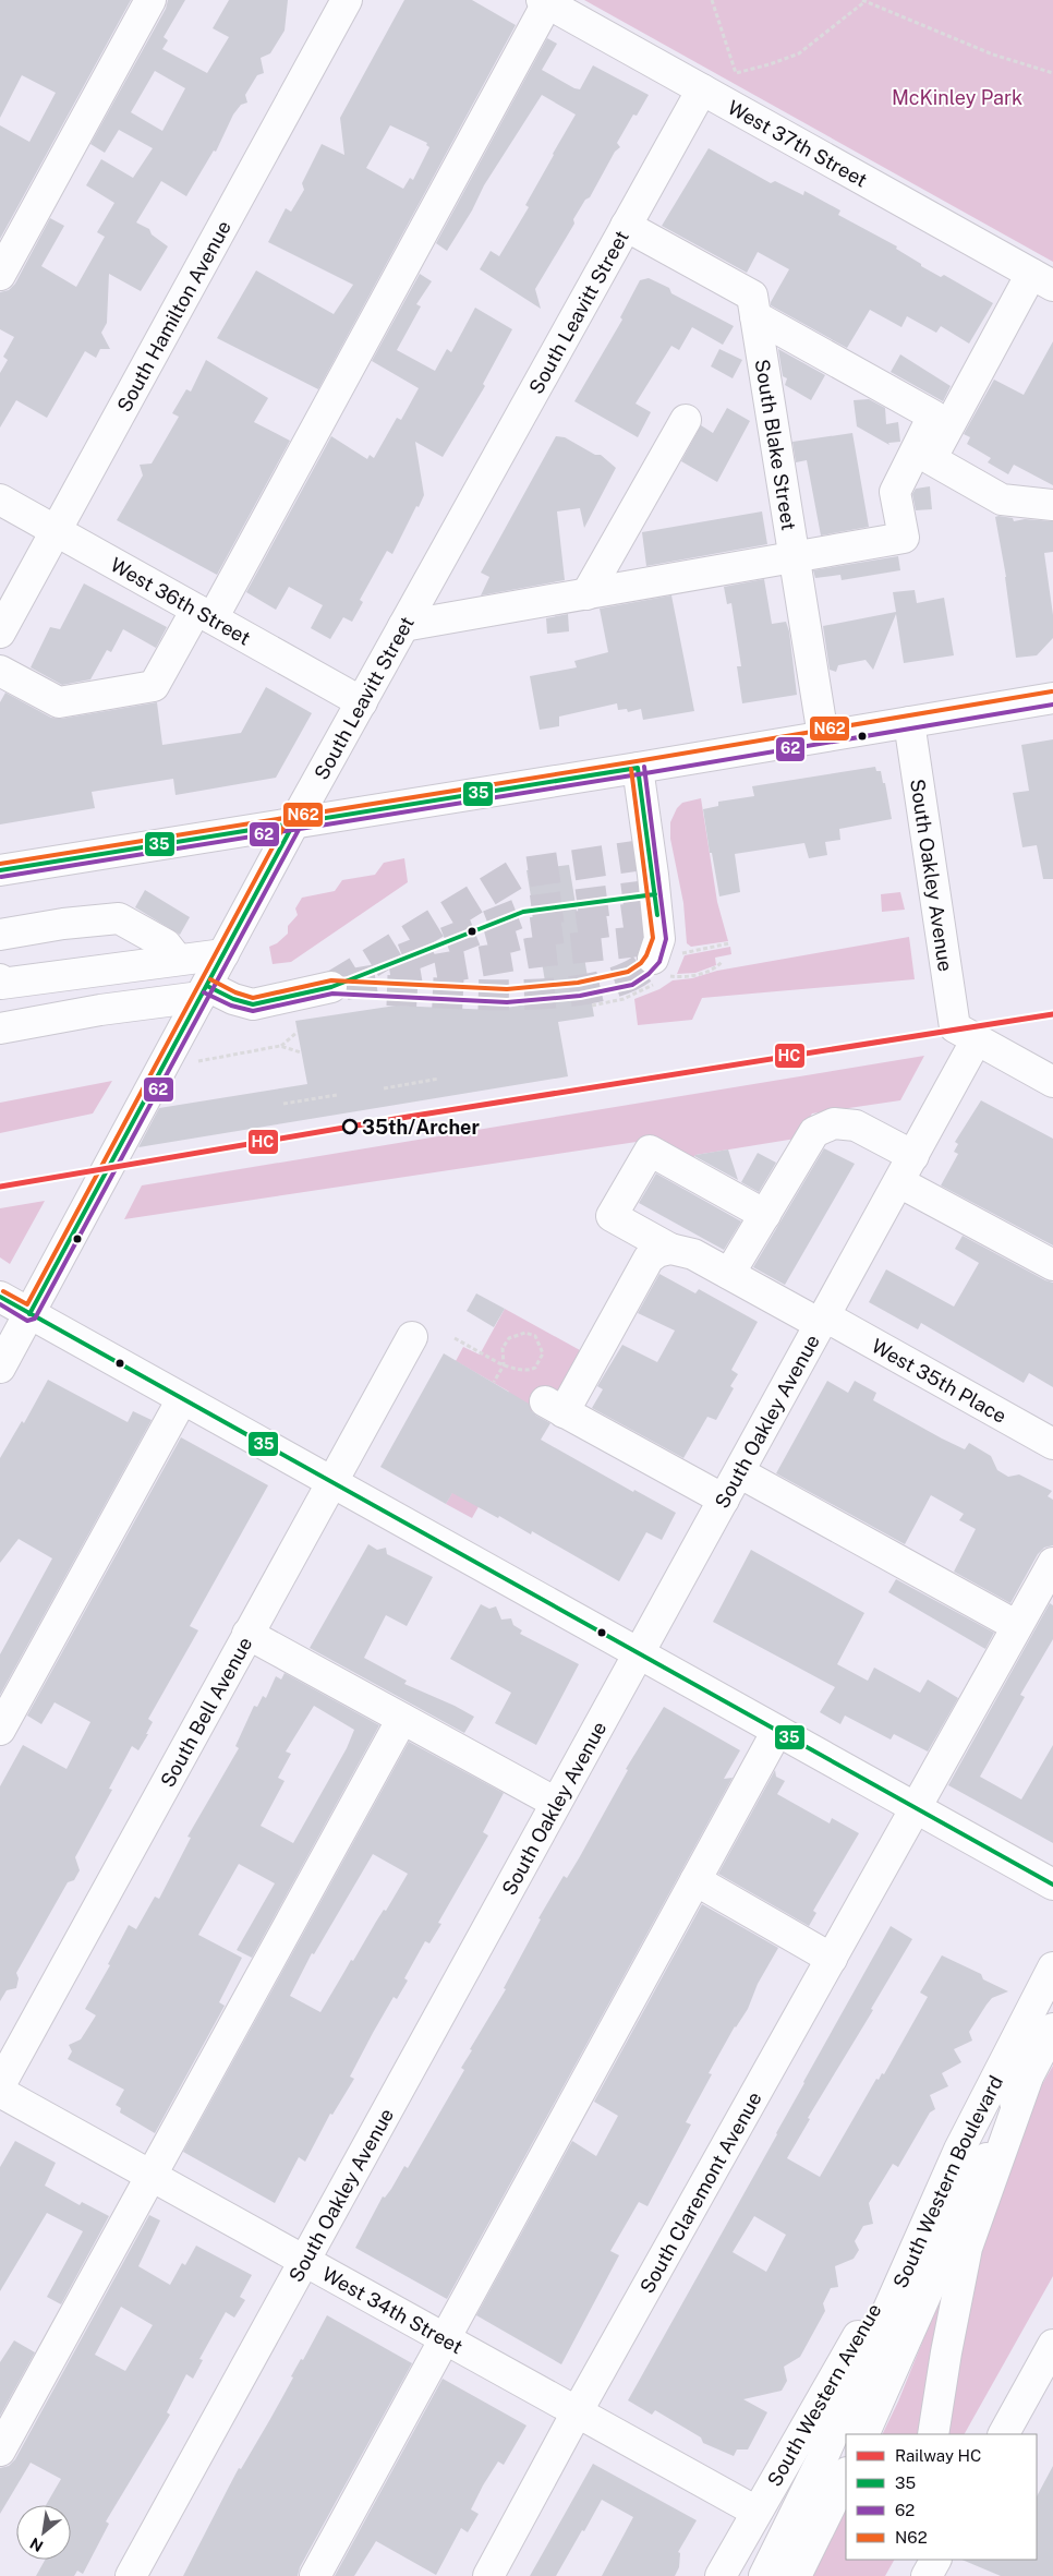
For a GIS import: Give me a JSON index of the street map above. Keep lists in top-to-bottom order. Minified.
{"streets":{"street":["West 37th Street","South Leavitt Street","South Hamilton Avenue","South Blake Street","West 36th Street","South Oakley Avenue","West 35th Place","South Bell Avenue","South Western Boulevard","South Claremont Avenue","West 34th Street","South Western Avenue"]},"crossings":[["West 37th Street","South Leavitt Street"],["South Leavitt Street","South Blake Street"],["South Leavitt Street","West 36th Street"],["South Hamilton Avenue","West 36th Street"],["South Oakley Avenue","West 35th Place"],["South Oakley Avenue","West 34th Street"],["South Western Boulevard","South Western Avenue"],["South Claremont Avenue","West 34th Street"],["West 34th Street","South Western Avenue"]],"parks":["McKinley Park"],"places":["35th/Archer"],"lines":["transit line N62","transit line 62","transit line 35","rail line HC"],"legend":["Railway HC","35","62","N62"],"north":"bottom left"}
